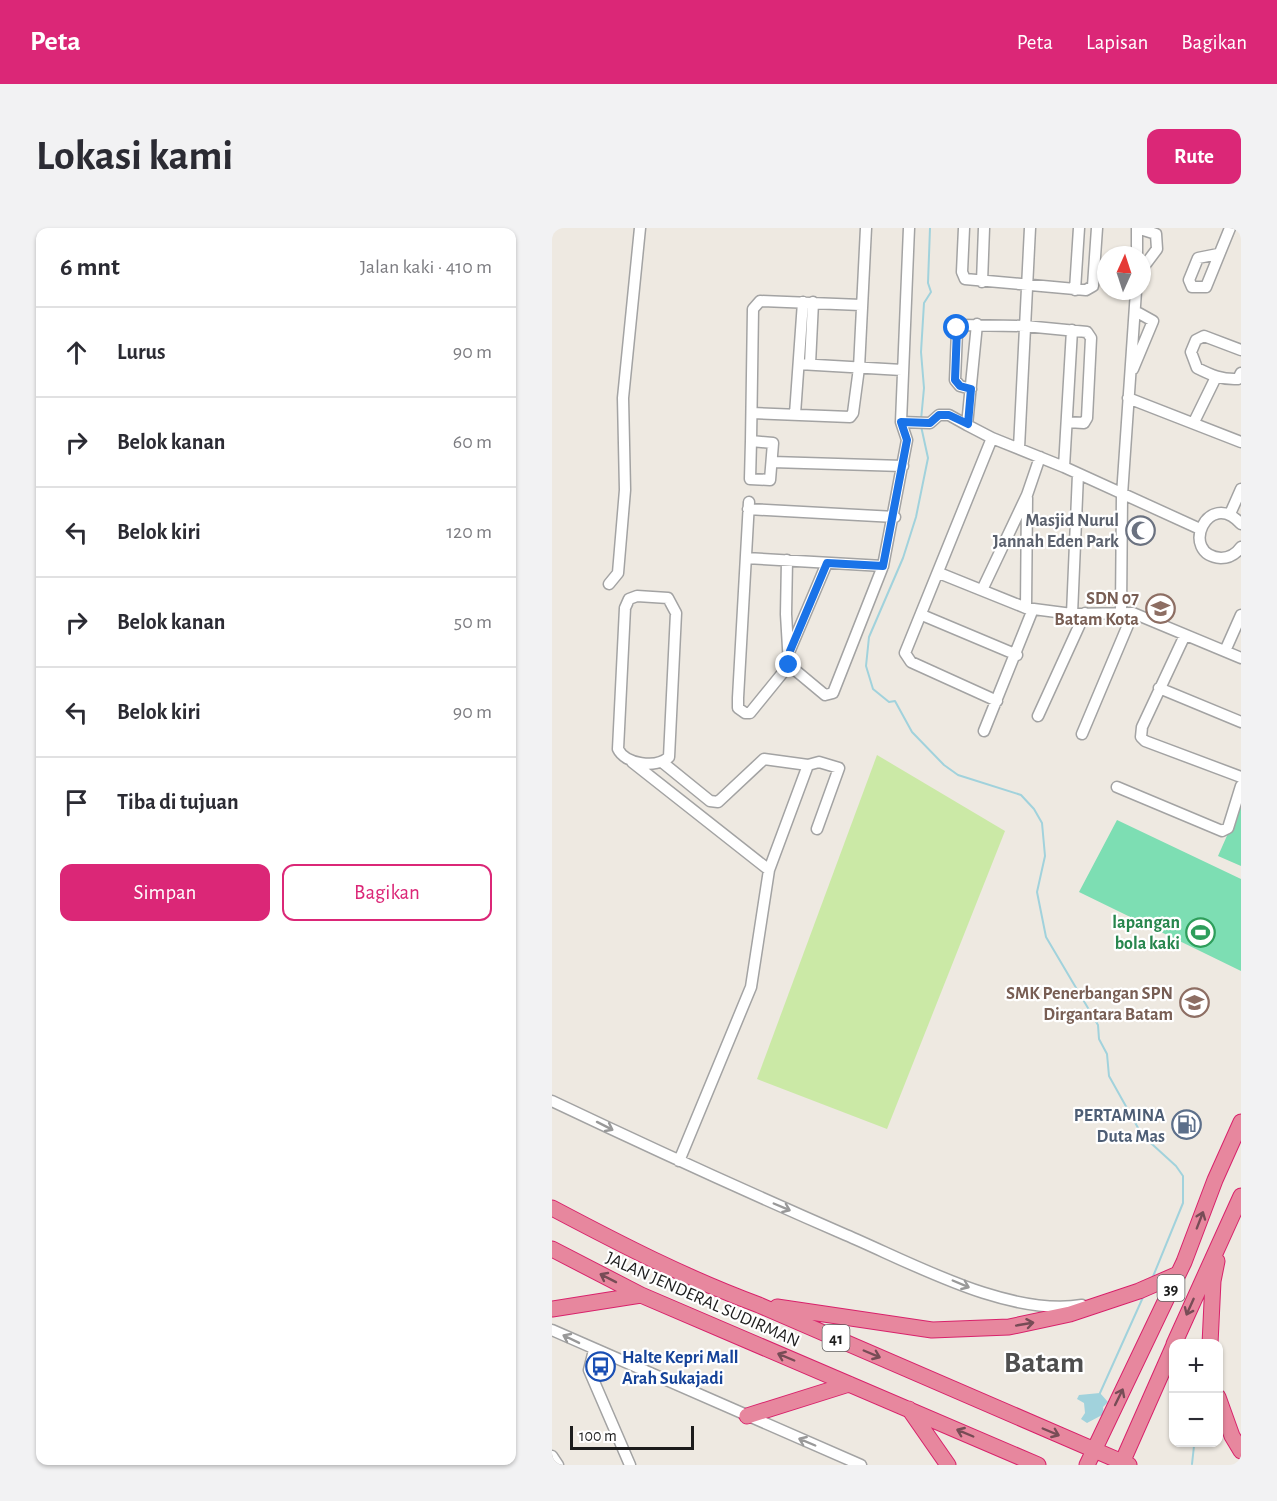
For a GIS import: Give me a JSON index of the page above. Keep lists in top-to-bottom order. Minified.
{"streets":{"highway":["39","JALAN JENDERAL SUDIRMAN","41"]},"crossings":[["39","JALAN JENDERAL SUDIRMAN"]],"districts":["Batam"],"places":{"mosque":["Masjid Nurul Jannah Eden Park"],"school or university":["SDN 07 Batam Kota","SMK Penerbangan SPN Dirgantara Batam"],"sports":["lapangan bola kaki"],"fuel station":["PERTAMINA Duta Mas"],"bus stop":["Halte Kepri Mall Arah Sukajadi"]},"scale_bar":"100 m","north":"top","page":{"header":"Peta","nav":["Peta","Lapisan","Bagikan"],"buttons":["Rute",["Simpan","Bagikan"]],"title":"Lokasi kami","heading":["6 mnt","Jalan kaki · 410 m"],"list":[["Lurus","90 m"],["Belok kanan","60 m"],["Belok kiri","120 m"],["Belok kanan","50 m"],["Belok kiri","90 m"],"Tiba di tujuan"],"map_buttons":["+","−"],"scale":"100 m"}}
